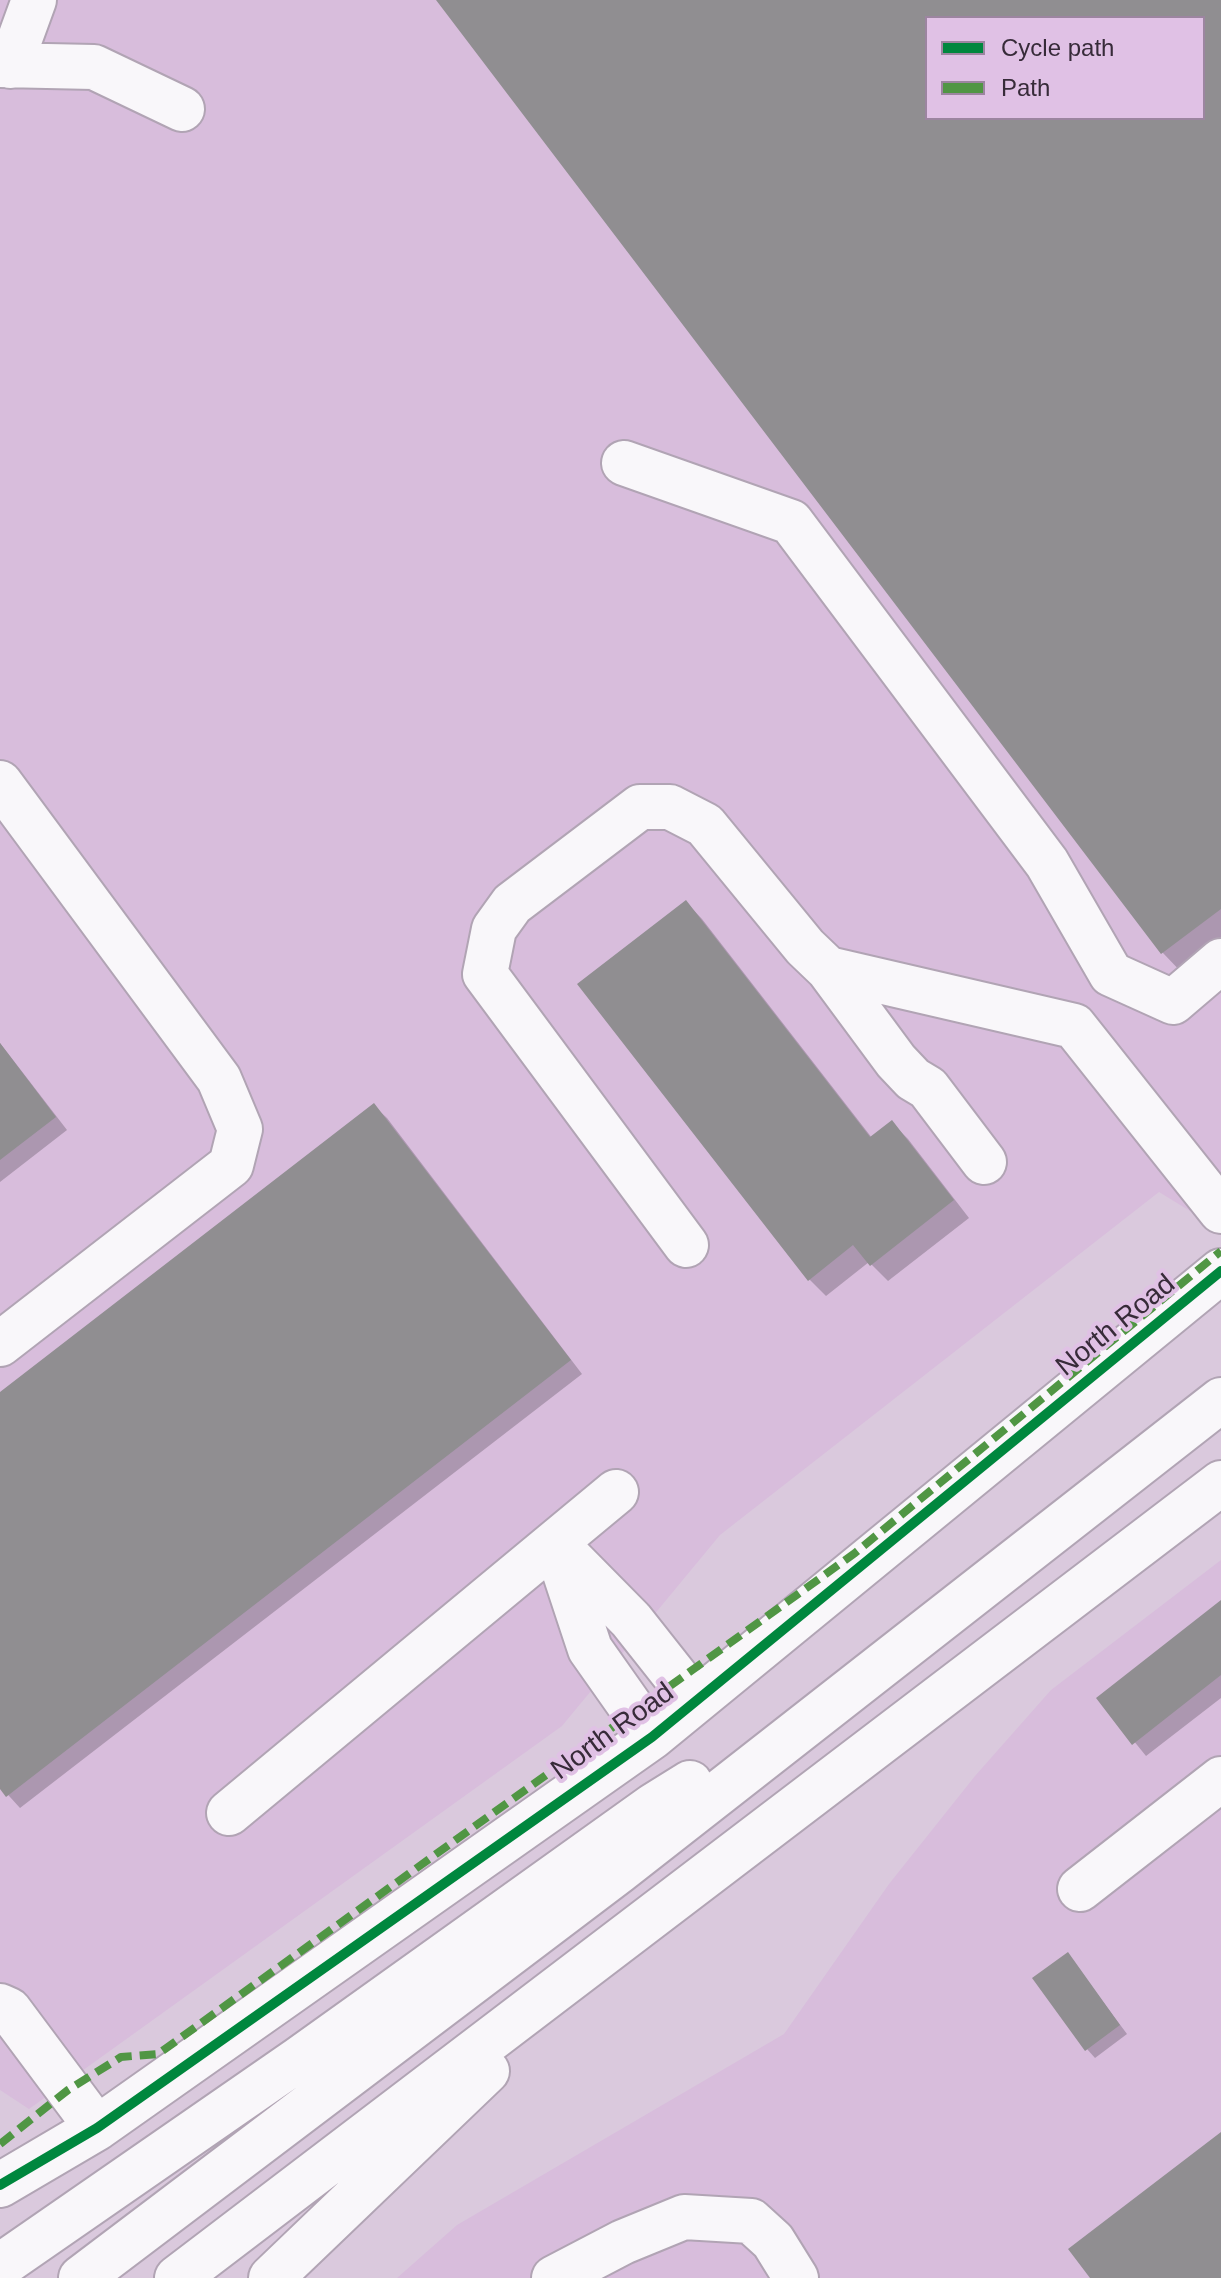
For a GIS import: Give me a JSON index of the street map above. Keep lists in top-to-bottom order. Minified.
{"streets":{"main road":["North Road"]},"legend":["Cycle path","Path"]}
